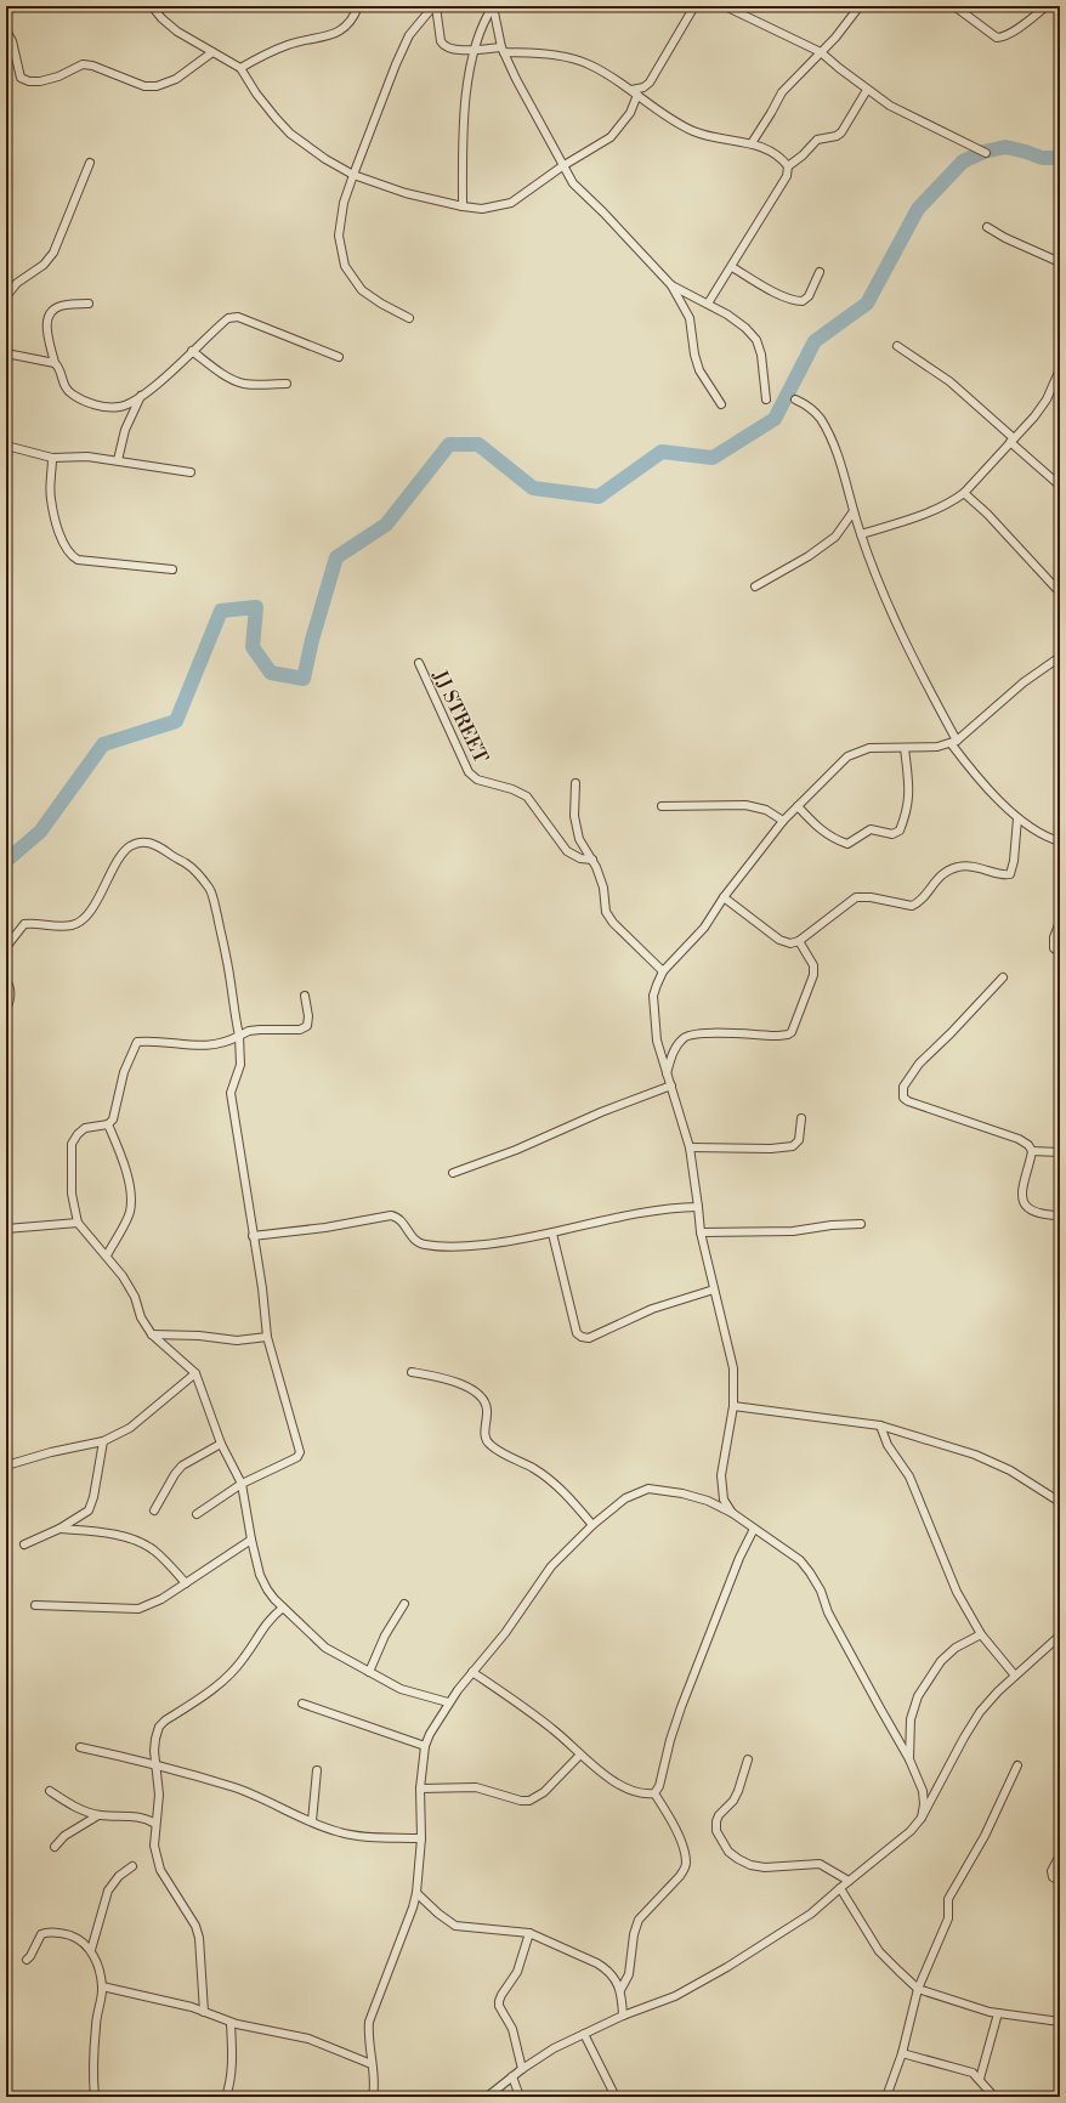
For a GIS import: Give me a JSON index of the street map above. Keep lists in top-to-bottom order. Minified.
{"streets":{"street":["JJ STREET"]}}
